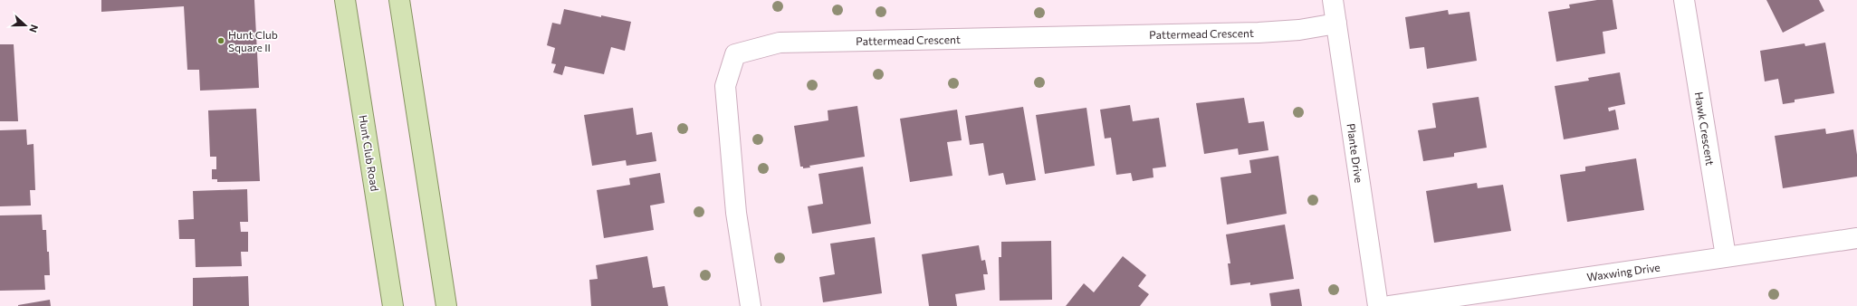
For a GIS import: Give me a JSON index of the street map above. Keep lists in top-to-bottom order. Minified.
{"streets":{"main road":["Hunt Club Road"],"street":["Pattermead Crescent","Hawk Crescent","Plante Drive","Waxwing Drive"]},"crossings":[["Pattermead Crescent","Plante Drive"],["Hawk Crescent","Waxwing Drive"]],"places":["Hunt Club Square II"],"north":"right"}
